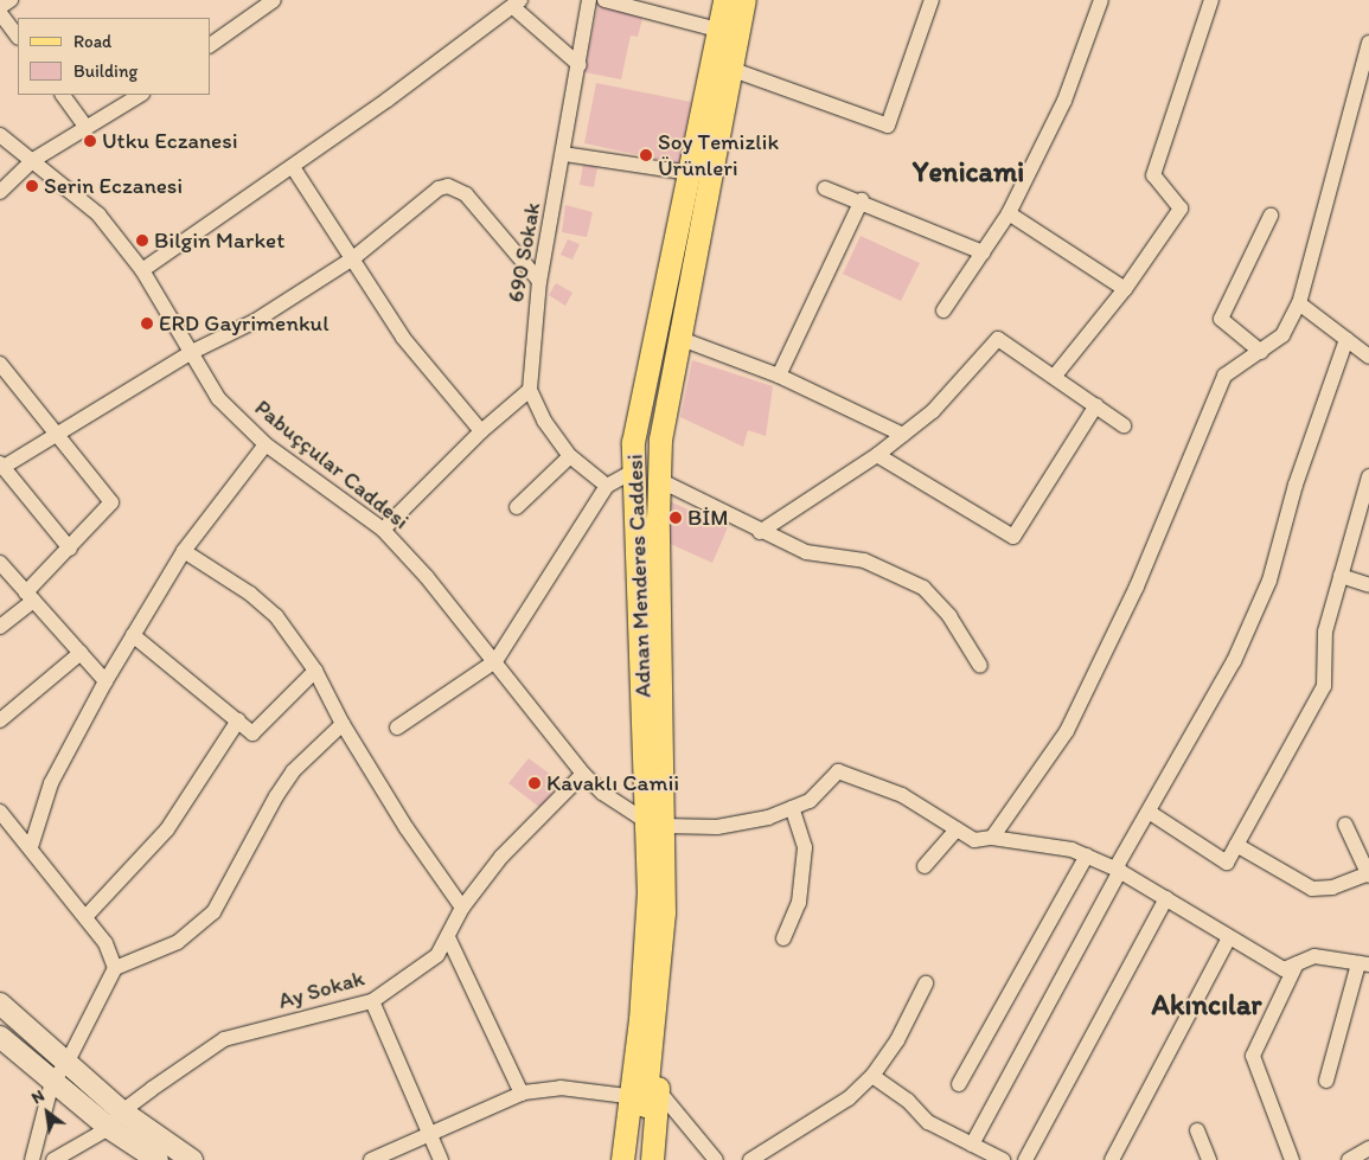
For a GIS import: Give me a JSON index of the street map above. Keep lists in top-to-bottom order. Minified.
{"streets":{"main road":["Adnan Menderes Caddesi"],"street":["690 Sokak","Pabuççular Caddesi","Ay Sokak"]},"crossings":[["Pabuççular Caddesi","Adnan Menderes Caddesi"],["Pabuççular Caddesi","Ay Sokak"]],"districts":["Yenicami","Akıncılar"],"places":["Utku Eczanesi","Soy Temizlik Ürünleri","Serin Eczanesi","Bilgin Market","ERD Gayrimenkul","BİM","Kavaklı Camii"],"legend":["Road","Building"],"north":"top left"}
